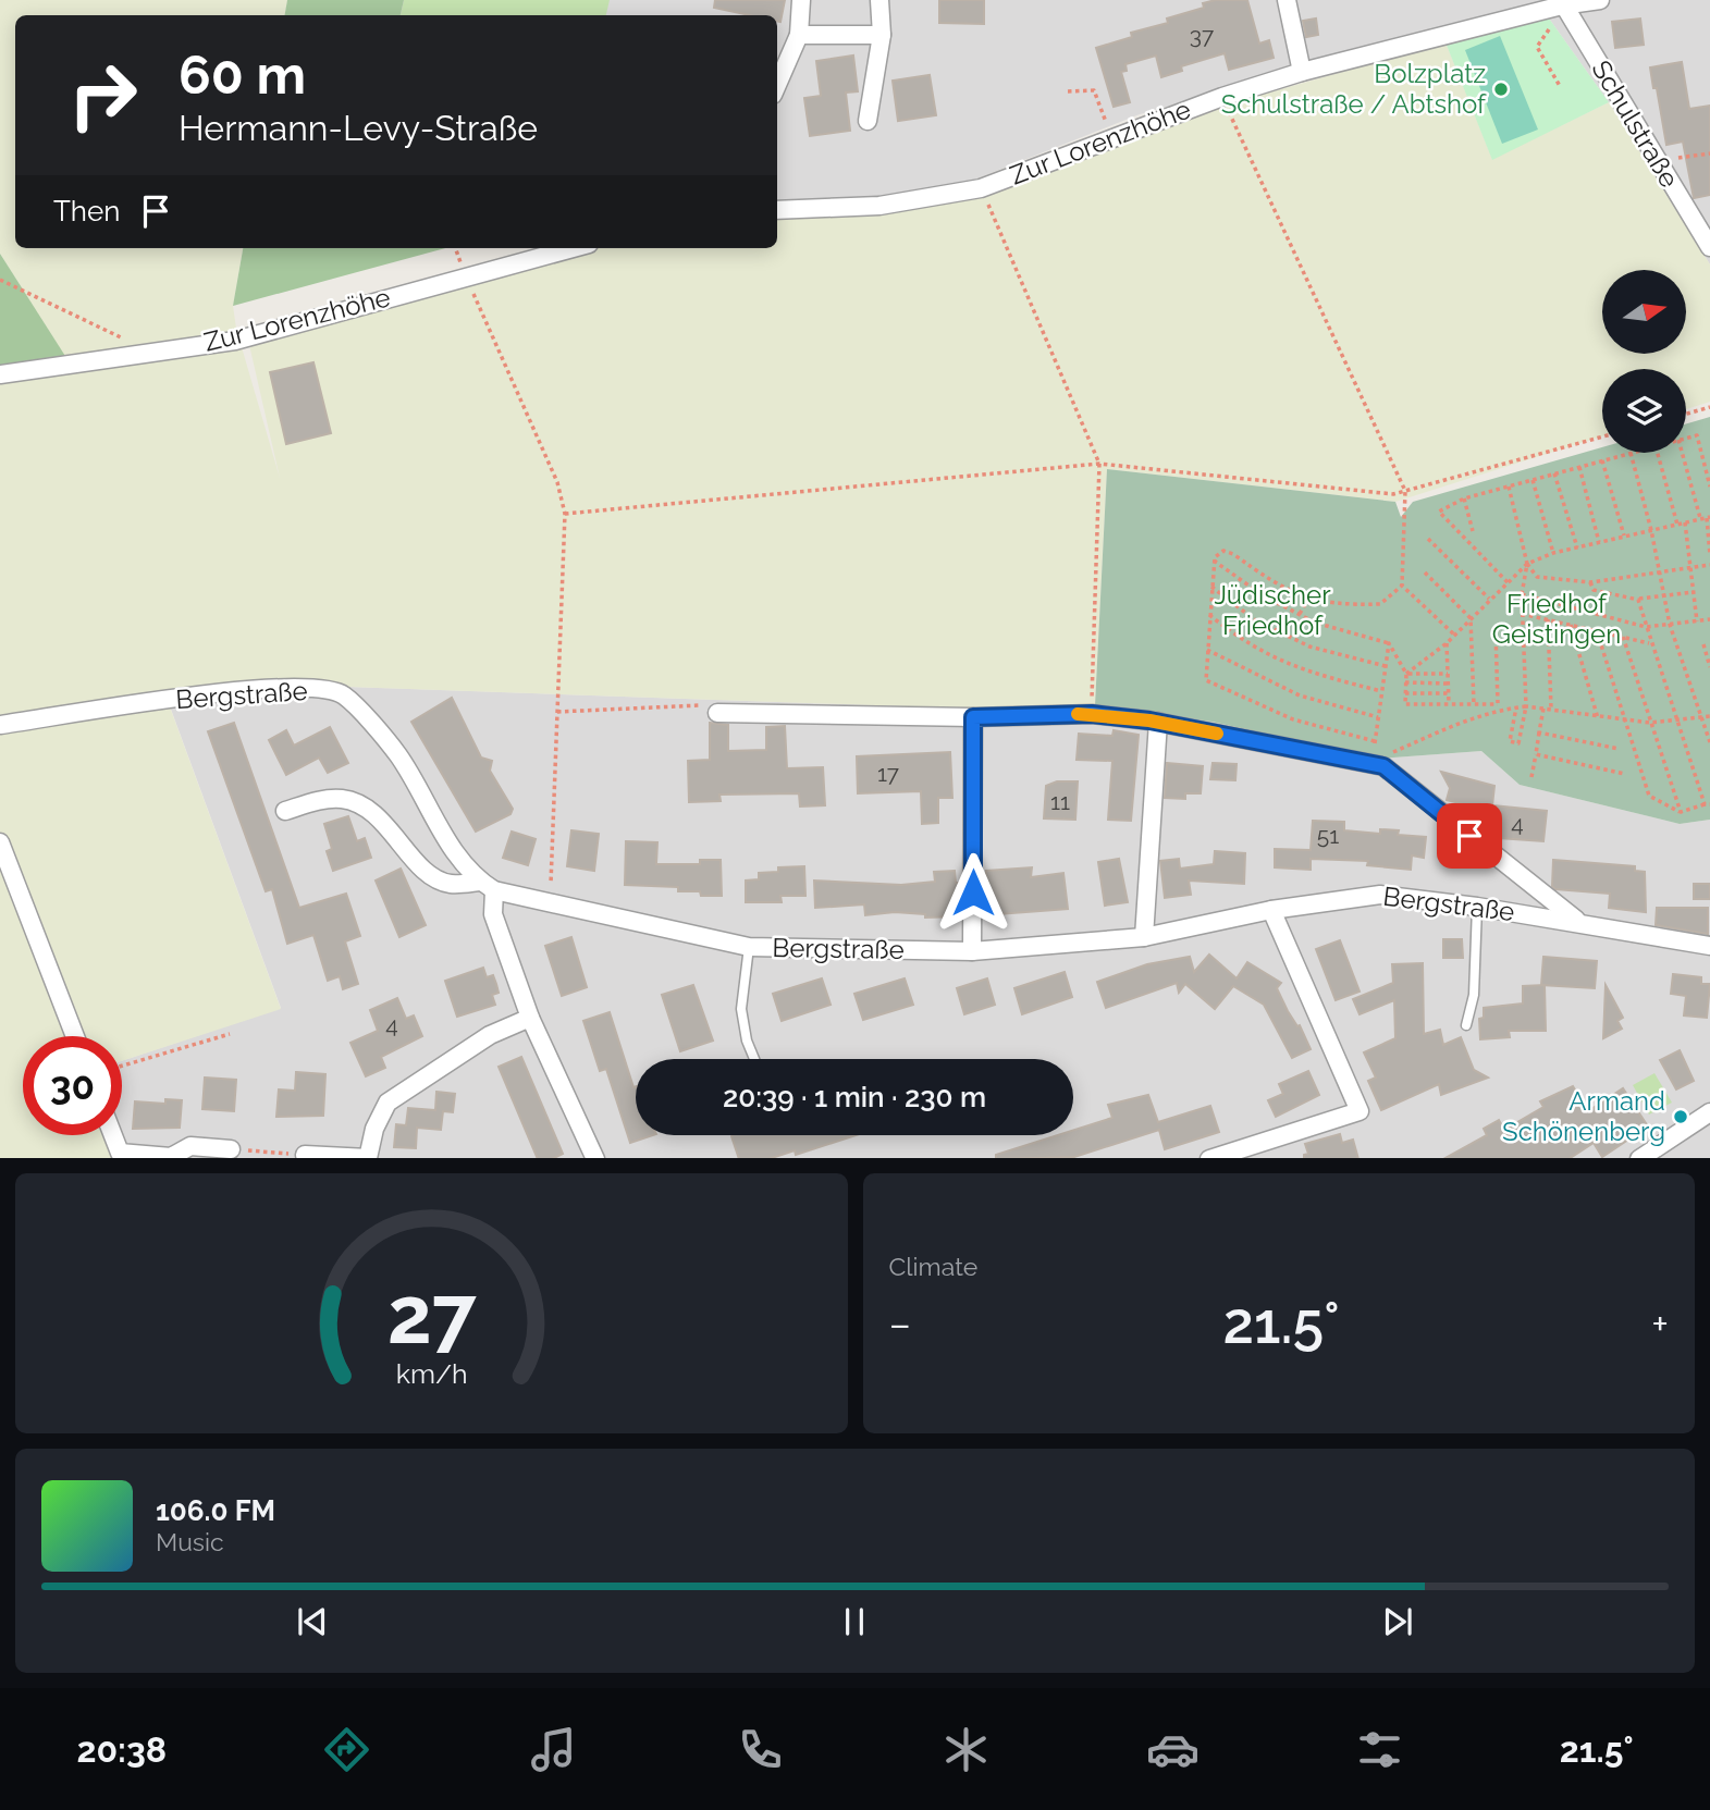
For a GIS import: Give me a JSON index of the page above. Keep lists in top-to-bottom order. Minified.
{"streets":{"street":["Schulstraße","Zur Lorenzhöhe","Bergstraße"]},"crossings":[["Schulstraße","Zur Lorenzhöhe"]],"parks":["Jüdischer Friedhof","Friedhof Geistingen"],"places":["Bolzplatz Schulstraße / Abtshof","Armand Schönenberg"],"house_numbers":["37","17","11","4","51","4"],"north":"right","page":{"turn":["60 m","Hermann-Levy-Straße"],"then":"Then","limit":"30","trip":"20:39 · 1 min · 230 m","tile":"Climate","heat":["−","21.5°","+"],"song":["106.0 FM","Music"],"tabs":["20:38","21.5°"],"gauge":["27","km/h"]}}
